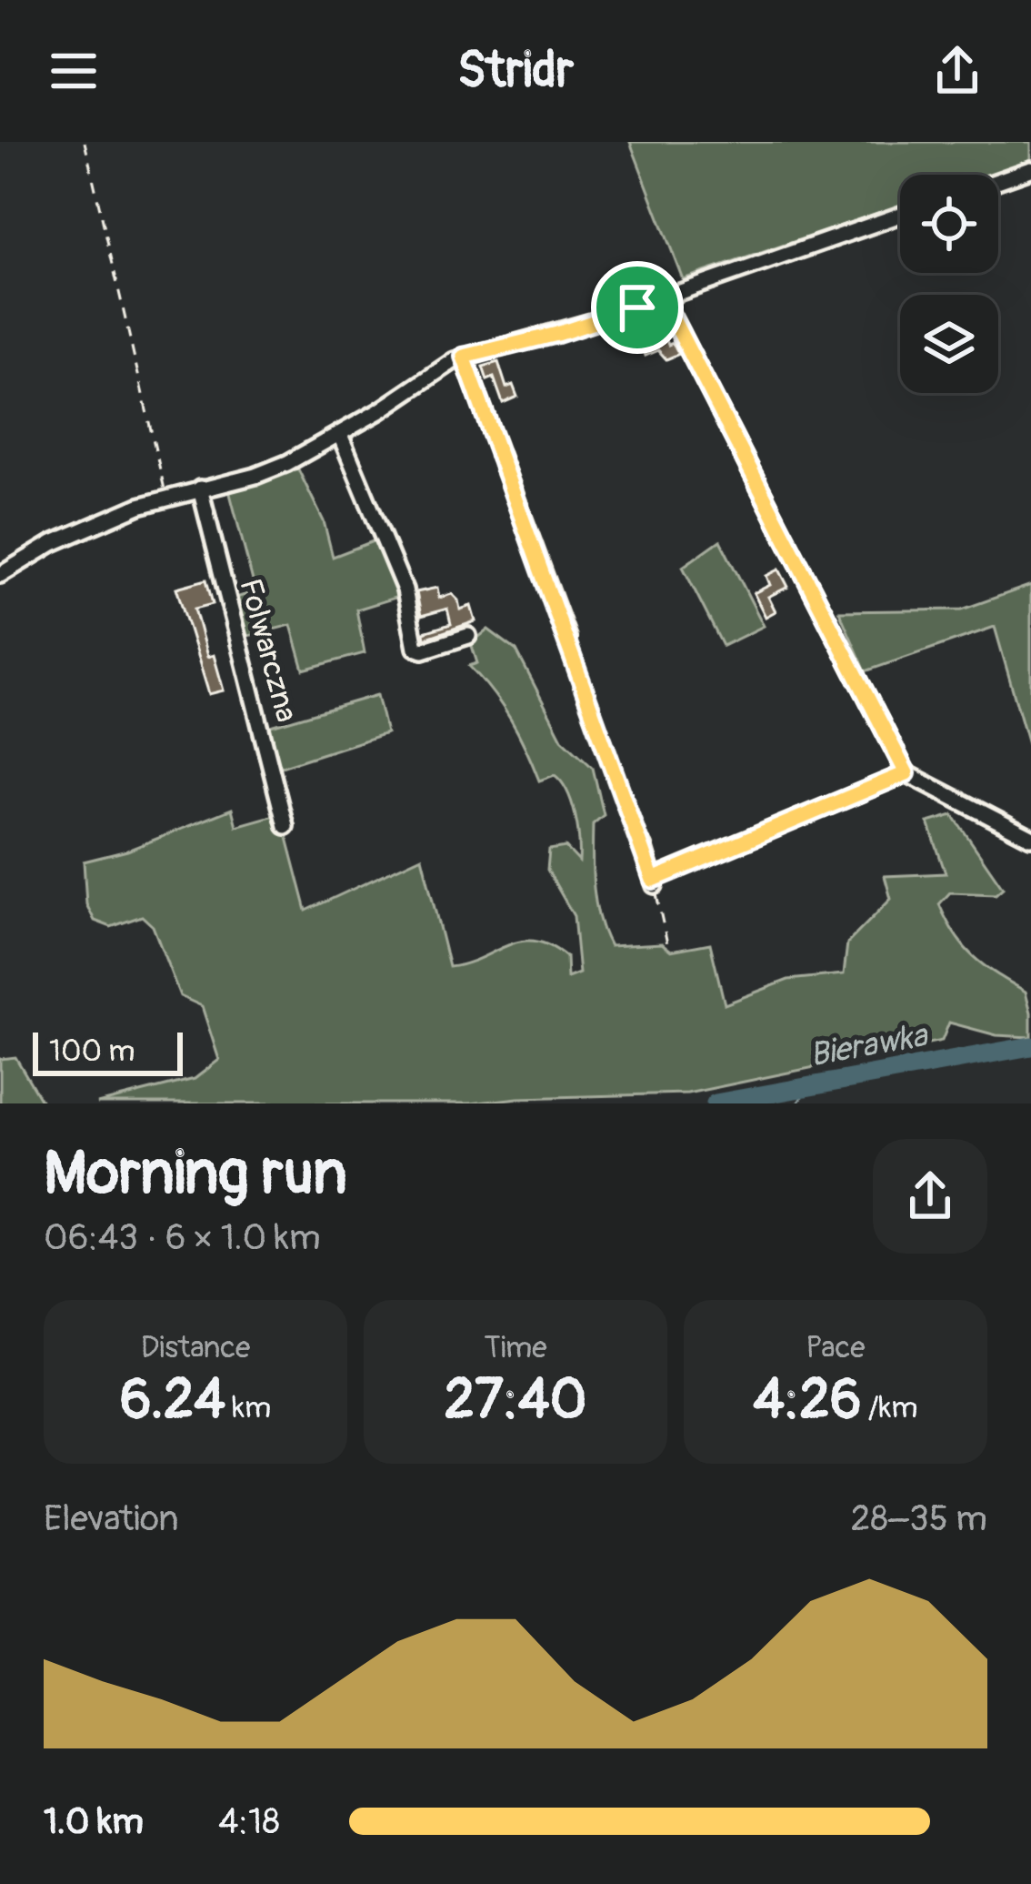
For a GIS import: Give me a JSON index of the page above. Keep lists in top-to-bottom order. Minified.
{"streets":{"street":["Folwarczna"]},"water":["Bierawka"],"scale_bar":"100 m","page":{"header":"Stridr","scale":"100 m","heading":["Morning run","06:43 · 6 × 1.0 km"],"stats":[["Distance","6.24 km"],["Time","27:40"],["Pace","4:26 /km"]],"chart":["Elevation","28–35 m"],"list":[{"name":"1.0 km","note":"4:18"}]}}
